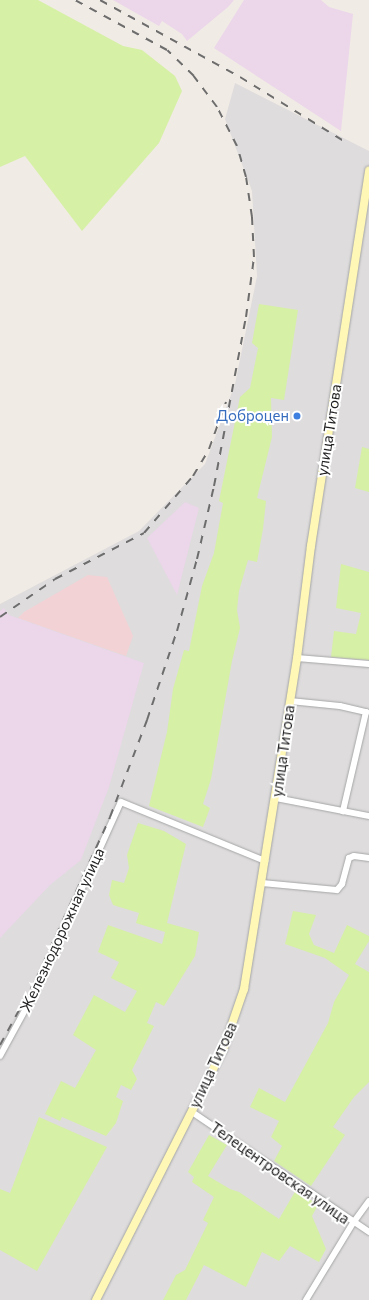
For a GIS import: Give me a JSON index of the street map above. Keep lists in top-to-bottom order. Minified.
{"streets":{"main road":["улица Титова"],"street":["Железнодорожная улица","Телецентровская улица"]},"crossings":[["улица Титова","Железнодорожная улица"],["улица Титова","Телецентровская улица"]],"places":["Доброцен"]}
